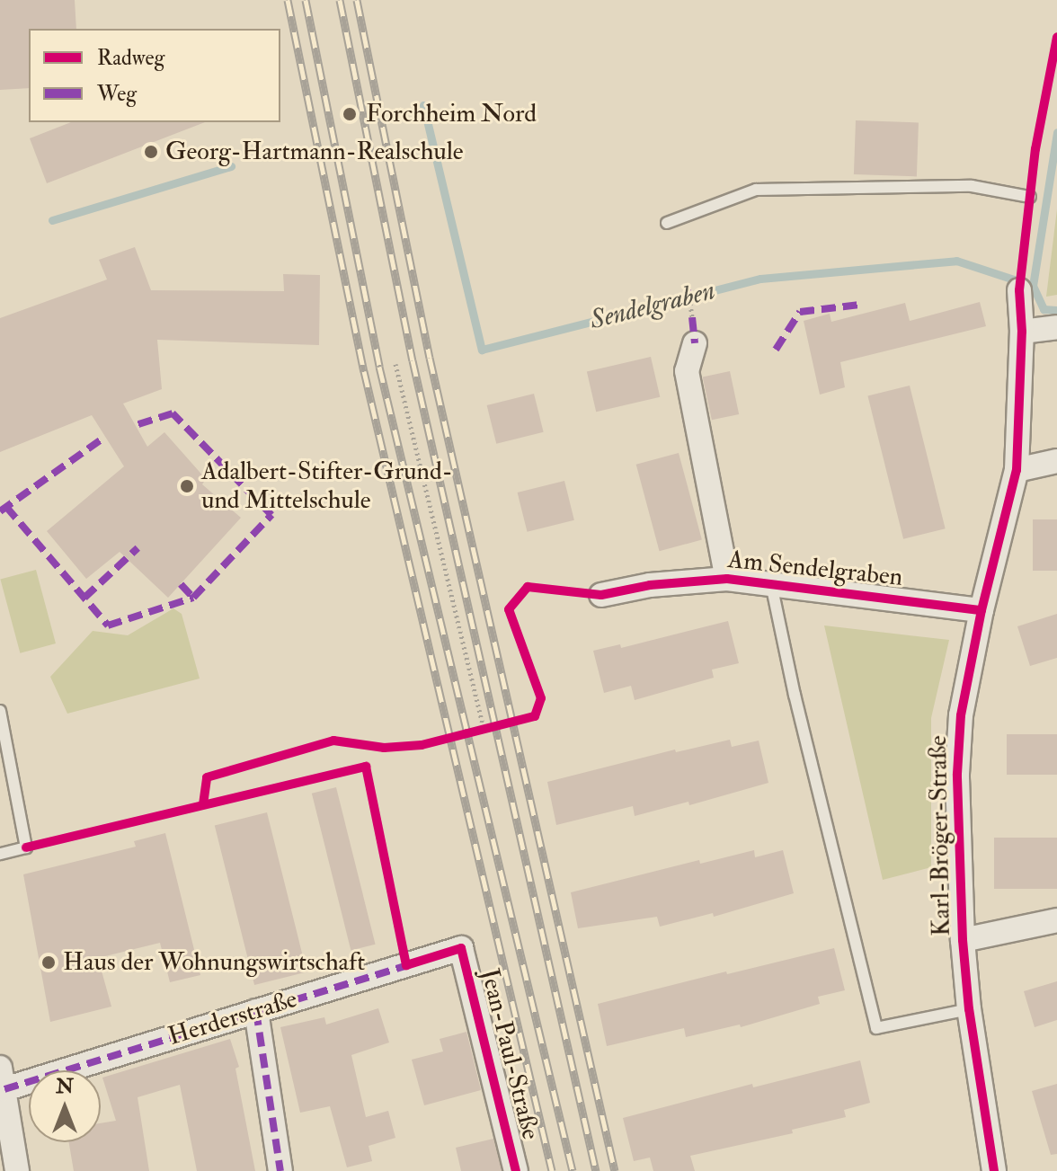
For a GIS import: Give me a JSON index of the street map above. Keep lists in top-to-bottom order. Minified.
{"streets":{"street":["Am Sendelgraben","Karl-Bröger-Straße","Herderstraße","Jean-Paul-Straße"]},"crossings":[["Am Sendelgraben","Karl-Bröger-Straße"],["Herderstraße","Jean-Paul-Straße"]],"water":["Sendelgraben"],"places":["Forchheim Nord","Georg-Hartmann-Realschule","Adalbert-Stifter-Grund- und Mittelschule","Haus der Wohnungswirtschaft"],"legend":["Radweg","Weg"],"north":"top"}
